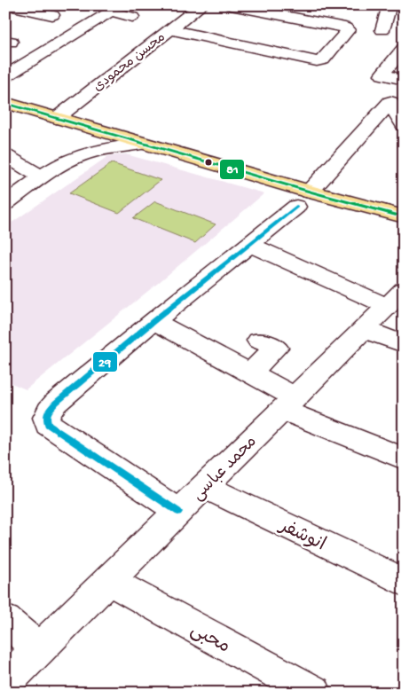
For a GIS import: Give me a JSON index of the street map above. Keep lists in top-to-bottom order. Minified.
{"streets":{"street":["محسن محمودی","محمد عباسی","انوشفر","محبی"]},"crossings":[["محمد عباسی","انوشفر"],["محمد عباسی","محبی"]],"lines":["transit line 81","transit line 29"]}
